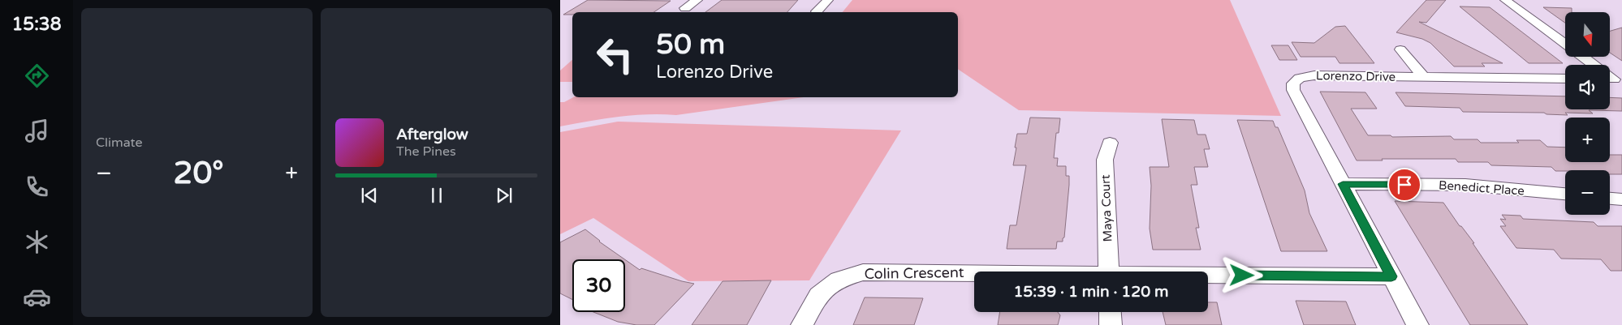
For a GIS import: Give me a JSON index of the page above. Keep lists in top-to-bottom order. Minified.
{"streets":{"street":["Lorenzo Drive","Benedict Place","Maya Court","Colin Crescent"]},"crossings":[["Lorenzo Drive","Benedict Place"],["Lorenzo Drive","Colin Crescent"]],"north":"bottom","page":{"tabs":"15:38","tile":"Climate","map_buttons":["+","−"],"turn":["50 m","Lorenzo Drive"],"song":["Afterglow","The Pines"],"heat":["−","20°","+"],"limit":"30","trip":"15:39 · 1 min · 120 m"}}
